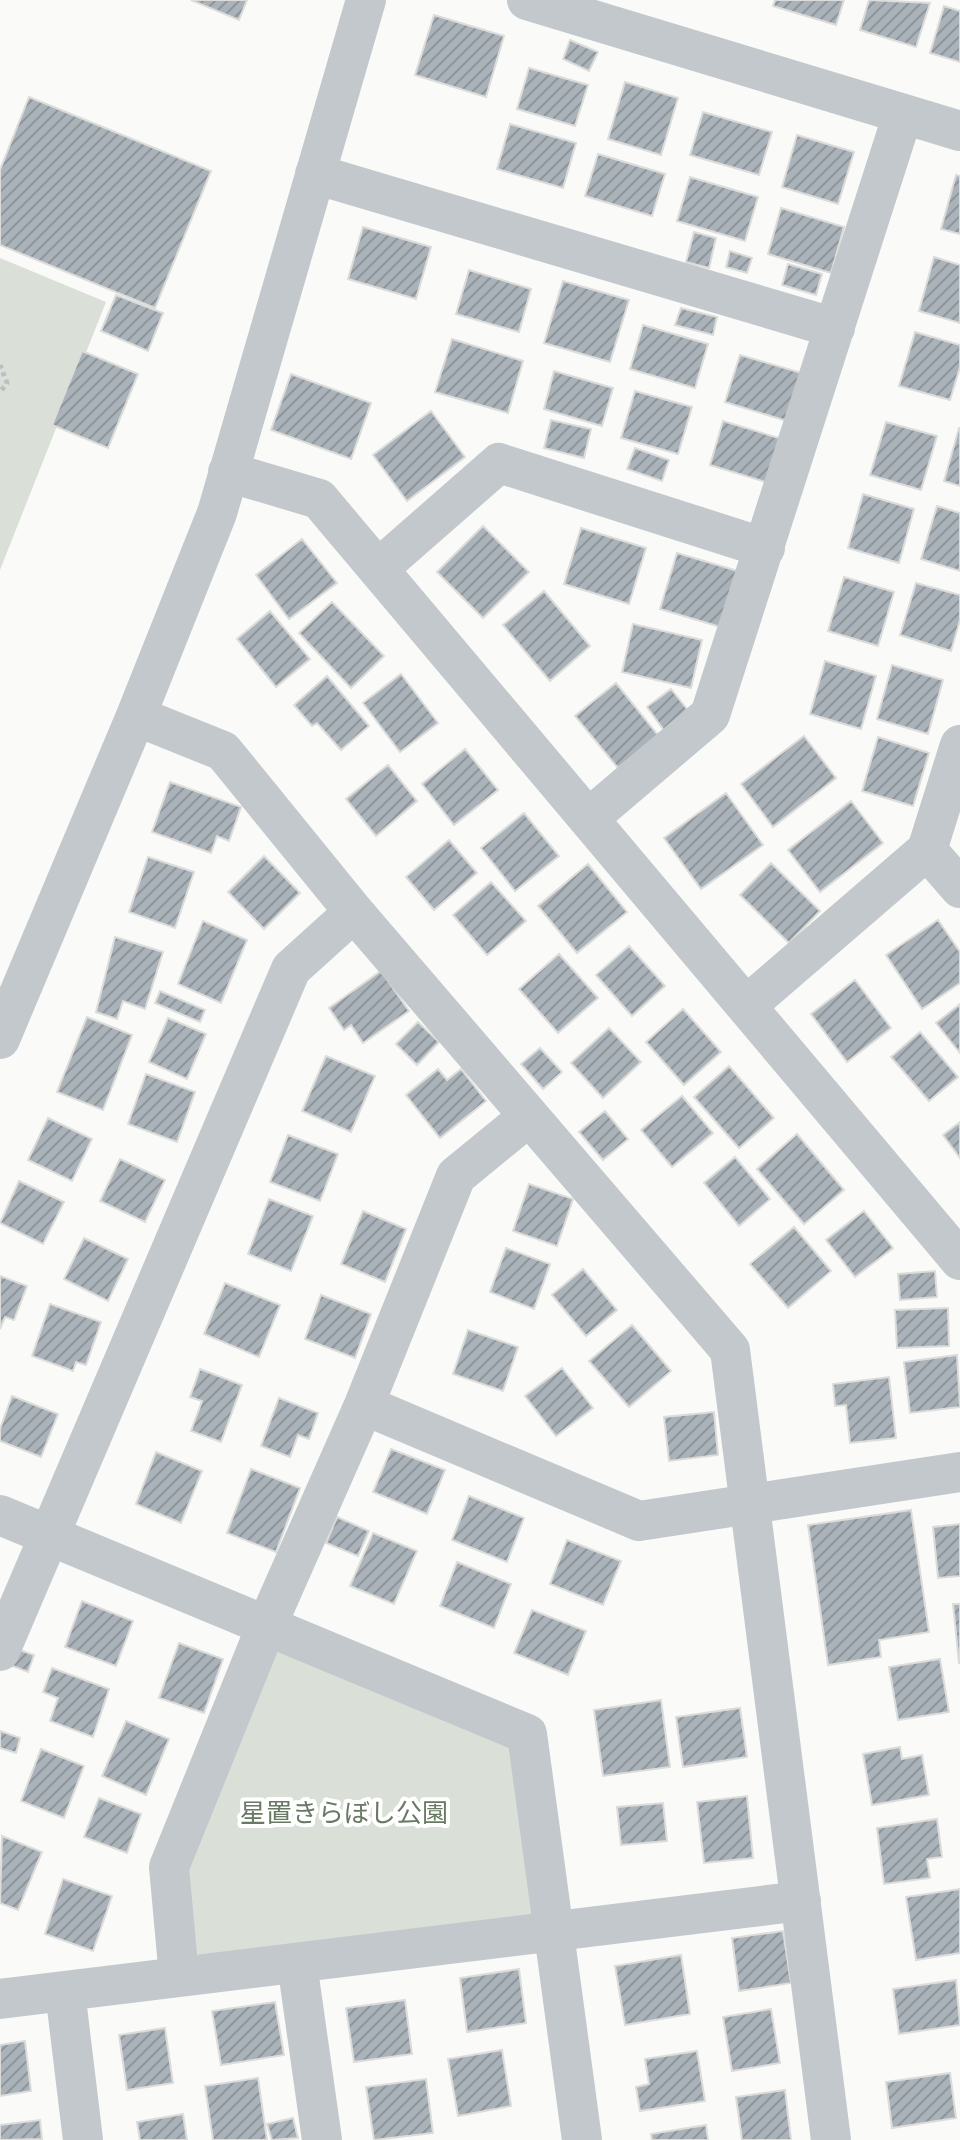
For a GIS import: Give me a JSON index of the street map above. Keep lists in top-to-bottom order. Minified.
{"parks":["星置きらぼし公園"]}
